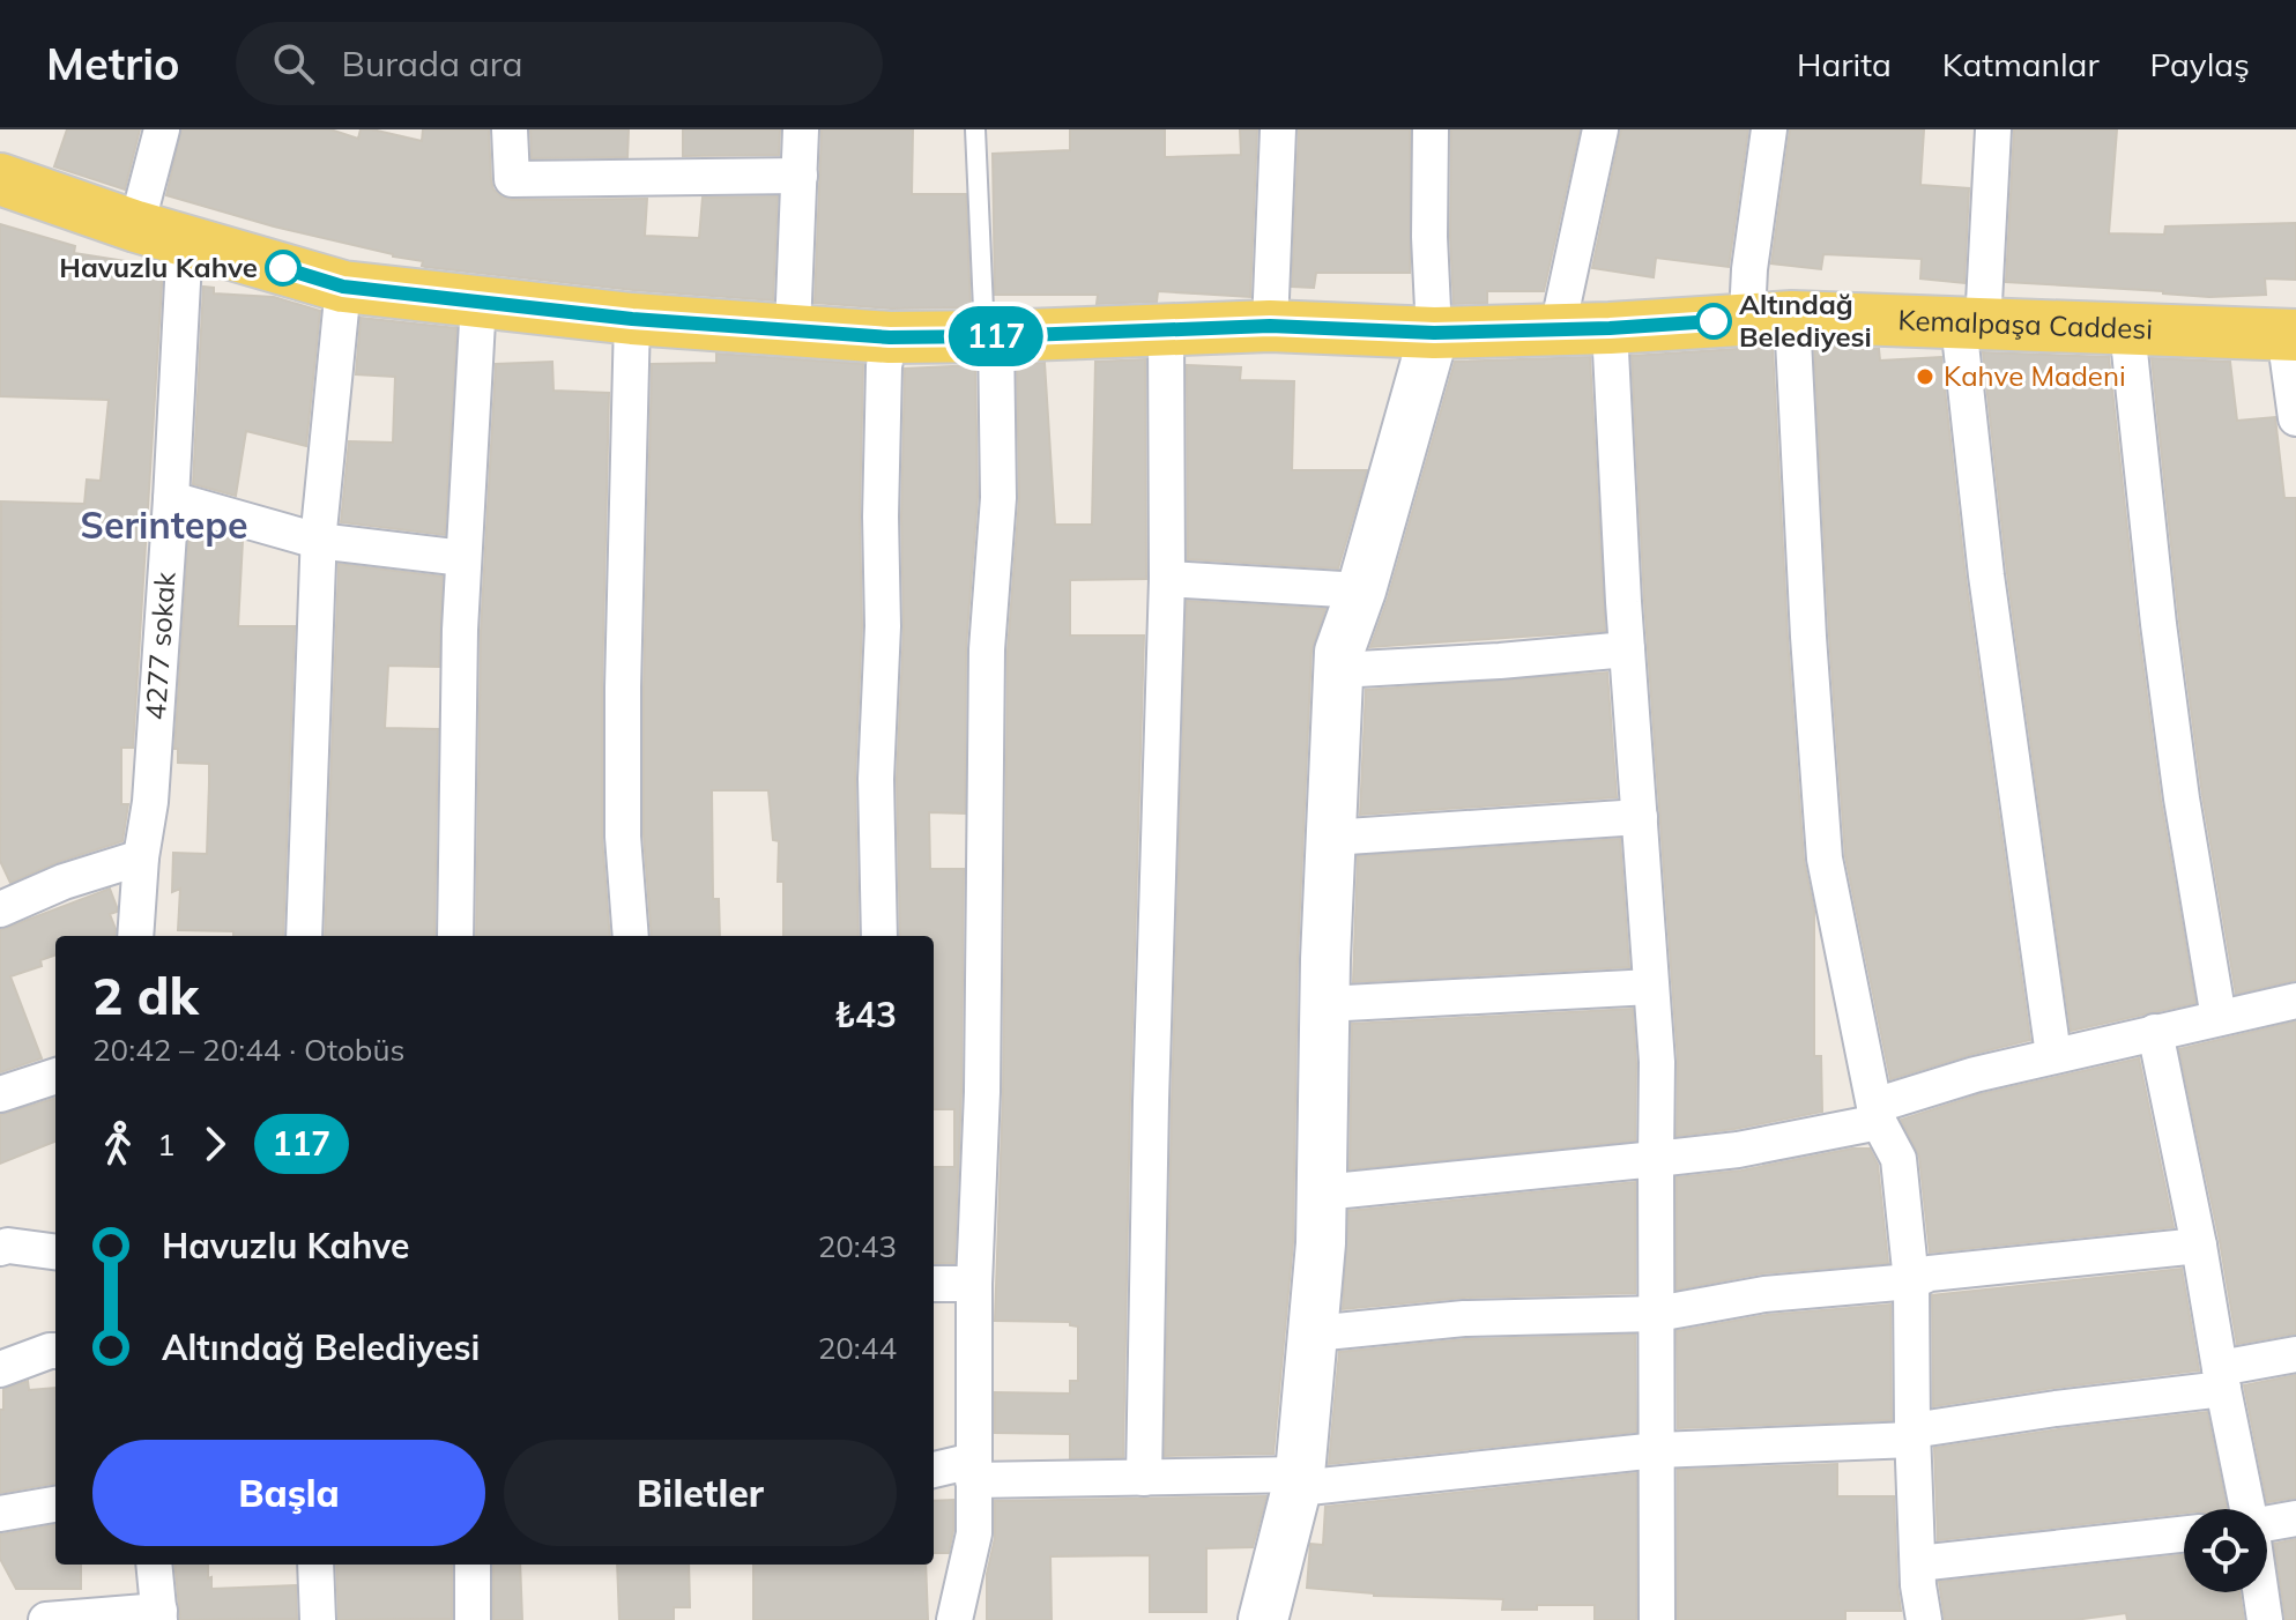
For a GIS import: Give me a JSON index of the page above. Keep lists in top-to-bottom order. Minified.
{"streets":{"main road":["Kemalpaşa Caddesi"],"street":["4277 sokak"]},"crossings":[["Kemalpaşa Caddesi","4277 sokak"]],"districts":["Serintepe"],"places":["Havuzlu Kahve","Altındağ Belediyesi","Kahve Madeni"],"lines":["bus line 117"],"page":{"header":"Metrio","search":"Burada ara","nav":["Harita","Katmanlar","Paylaş"],"on_map":"117","heading":["2 dk","20:42 – 20:44 · Otobüs","₺43"],"legs":["1","117"],"list":[{"name":"Havuzlu Kahve","value":"20:43"},{"name":"Altındağ Belediyesi","value":"20:44"}],"buttons":["Başla","Biletler"]}}
